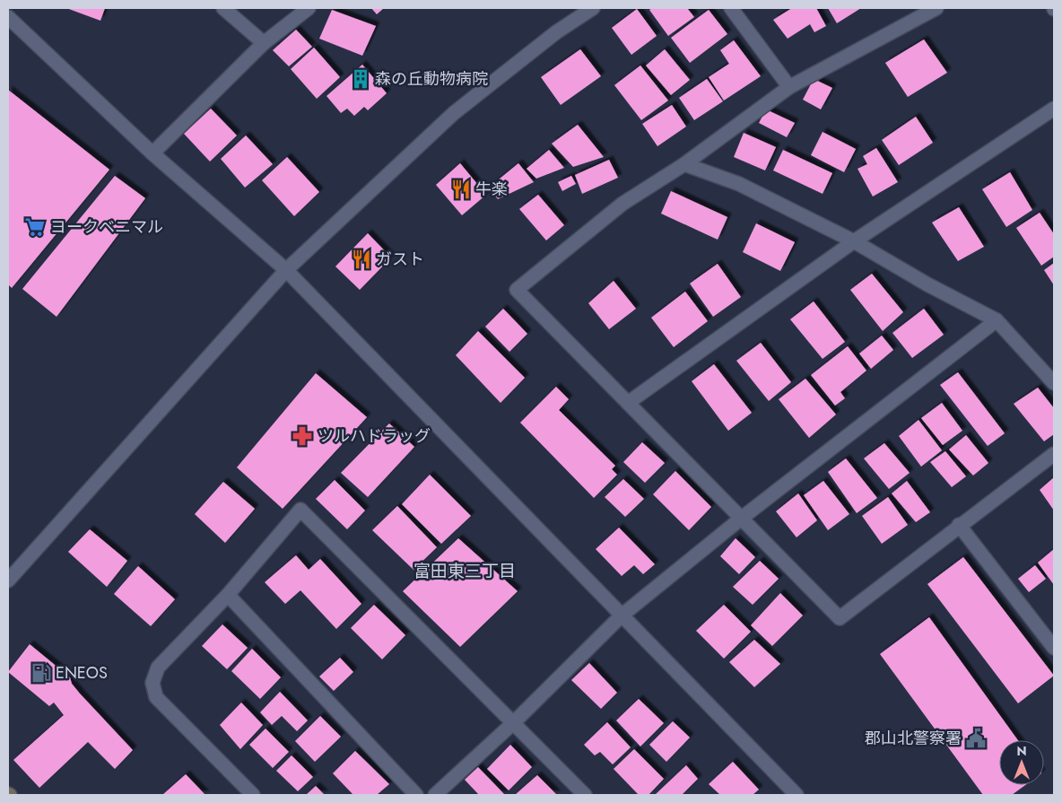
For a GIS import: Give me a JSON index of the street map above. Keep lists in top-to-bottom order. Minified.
{"districts":["富田東三丁目"],"places":{"building":["森の丘動物病院"],"restaurant":["牛楽","ガスト"],"supermarket":["ヨークベニマル"],"pharmacy":["ツルハドラッグ"],"fuel station":["ENEOS"],"public building":["郡山北警察署"]},"north":"top"}
